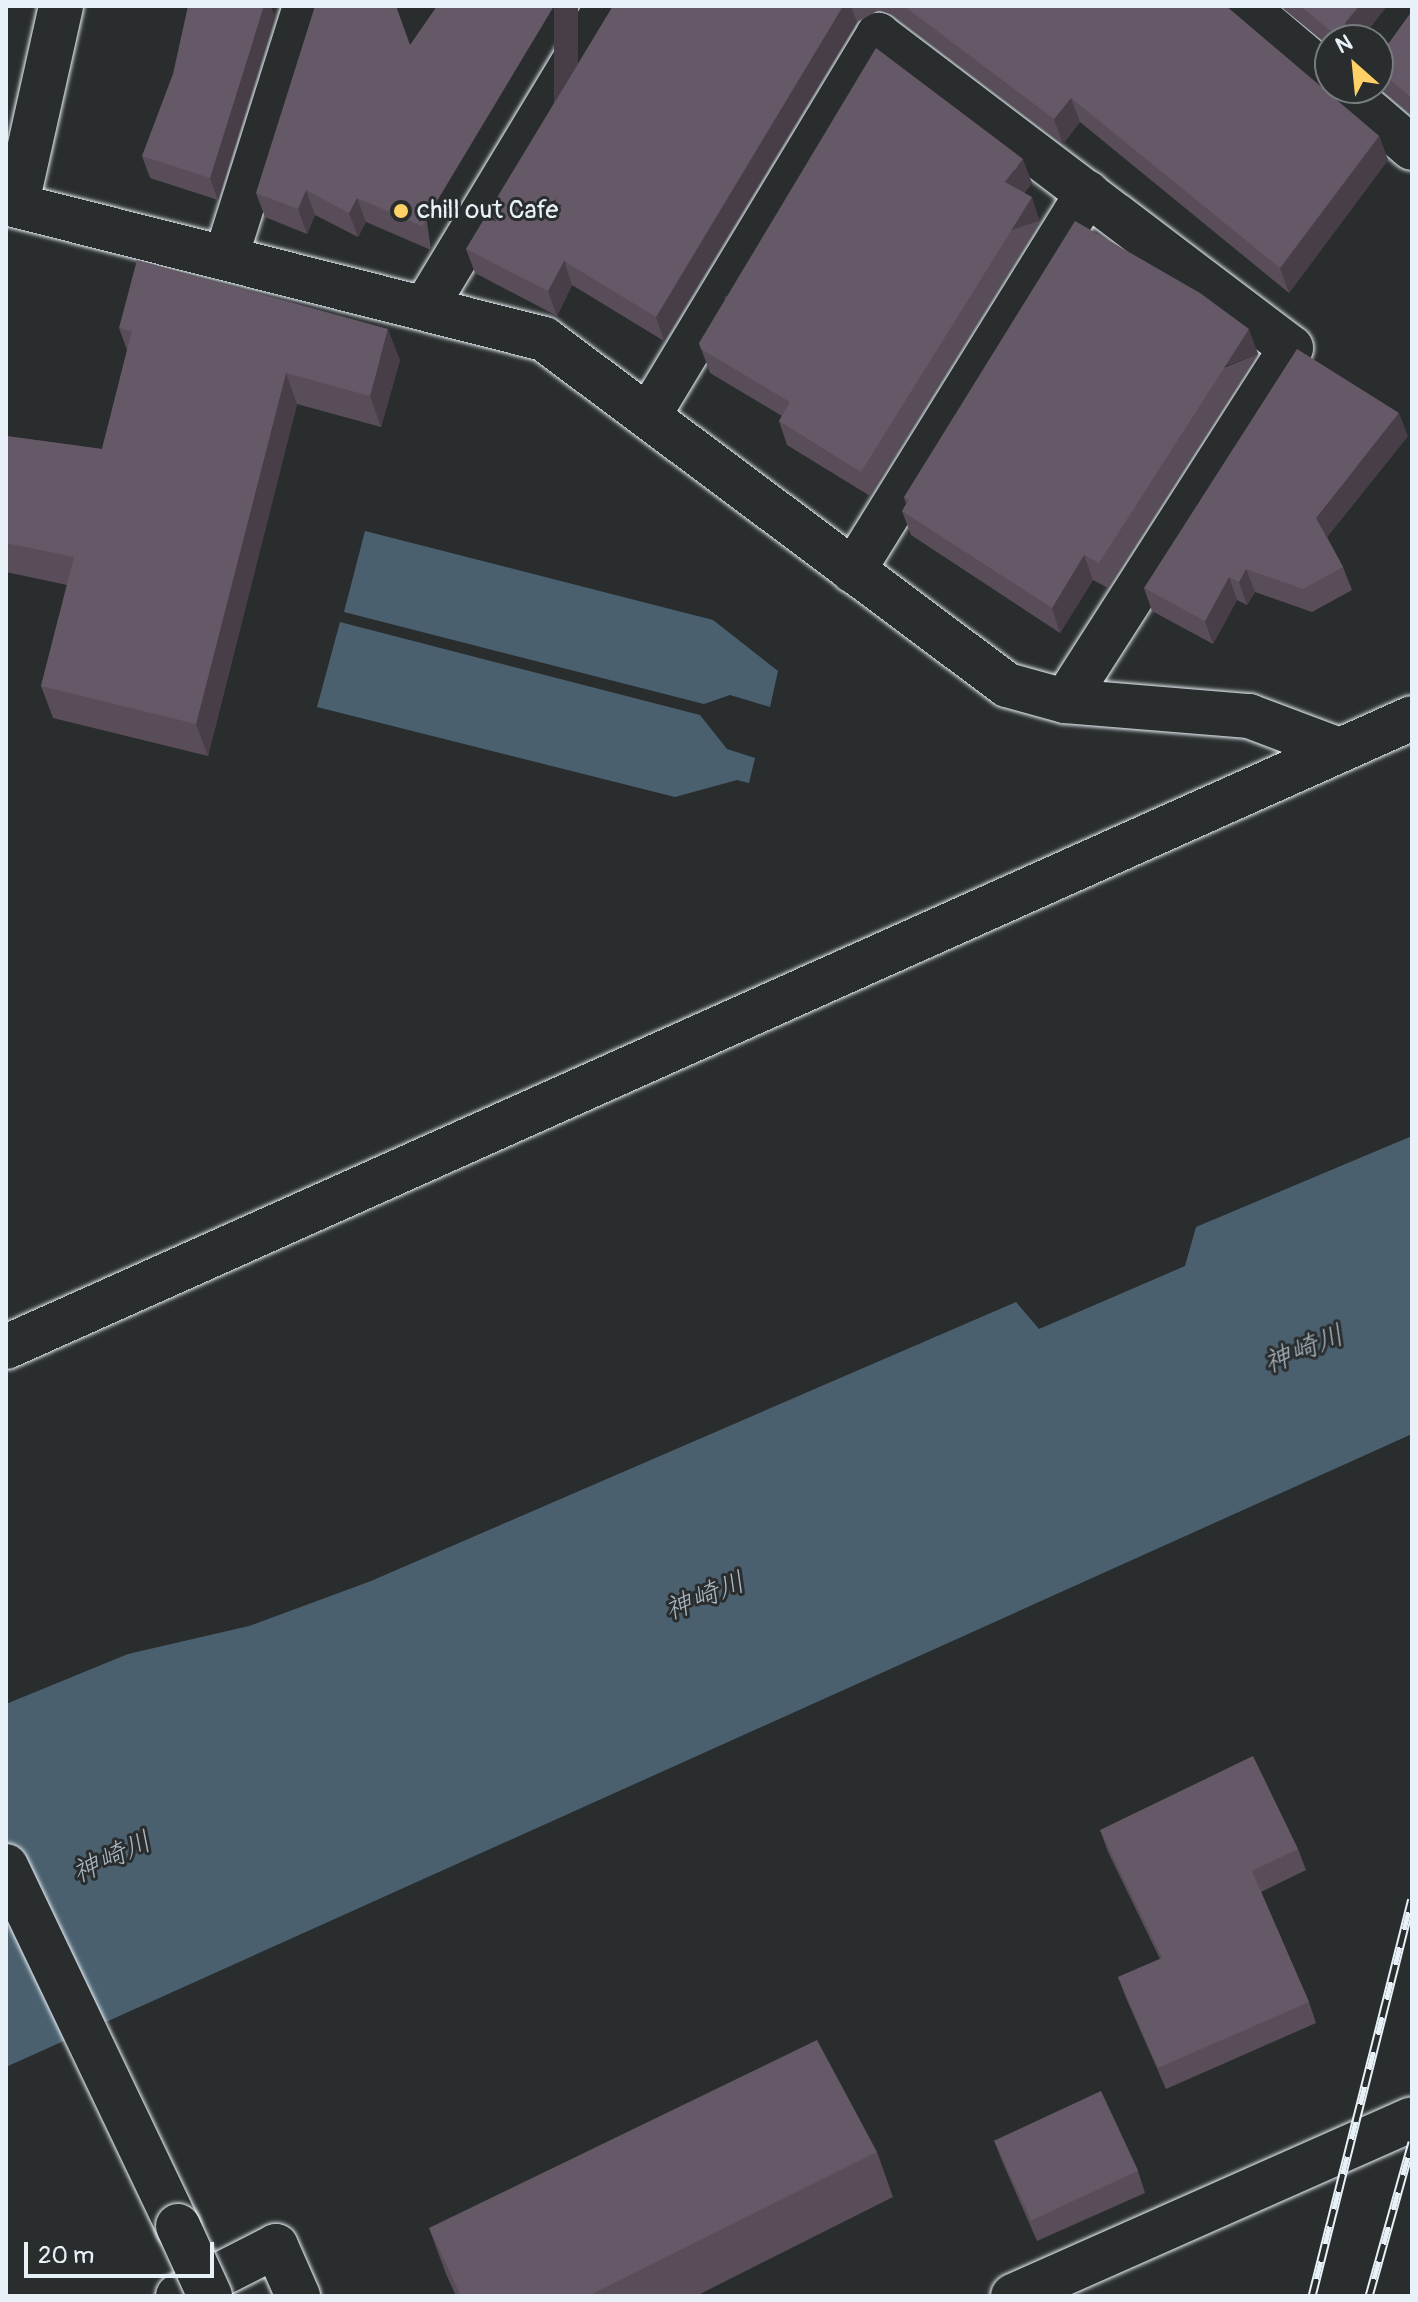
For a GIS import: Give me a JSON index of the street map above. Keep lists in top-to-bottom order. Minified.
{"water":["神崎川"],"places":["chill out Cafe"],"scale_bar":"20 m","north":"top left"}
